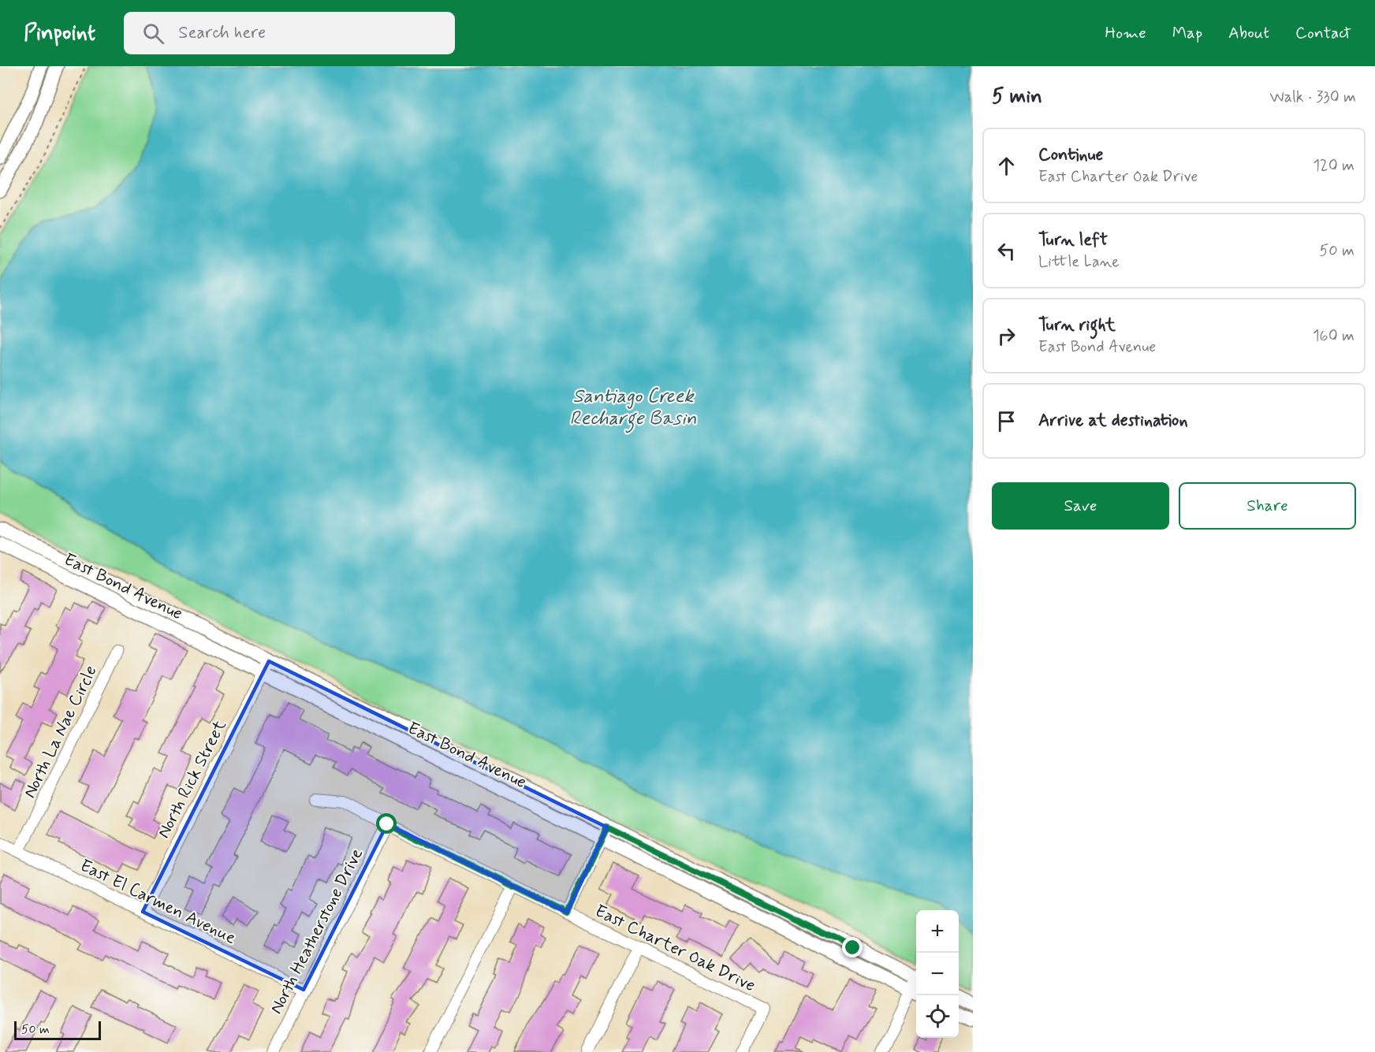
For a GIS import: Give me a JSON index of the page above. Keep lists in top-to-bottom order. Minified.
{"streets":{"street":["East Bond Avenue","North La Nae Circle","North Rick Street","East El Carmen Avenue","North Heatherstone Drive","East Charter Oak Drive"]},"crossings":[["East Bond Avenue","North Rick Street"],["North La Nae Circle","East El Carmen Avenue"],["North Rick Street","East El Carmen Avenue"],["East El Carmen Avenue","North Heatherstone Drive"],["North Heatherstone Drive","East Charter Oak Drive"]],"water":["Santiago Creek Recharge Basin"],"scale_bar":"50 m","page":{"header":"Pinpoint","search":"Search here","nav":["Home","Map","About","Contact"],"heading":["5 min","Walk · 330 m"],"list":[["Continue","East Charter Oak Drive","120 m"],["Turn left","Little Lane","50 m"],["Turn right","East Bond Avenue","160 m"],"Arrive at destination"],"buttons":["Save","Share"],"map_buttons":["+","−"],"scale":"50 m"}}
